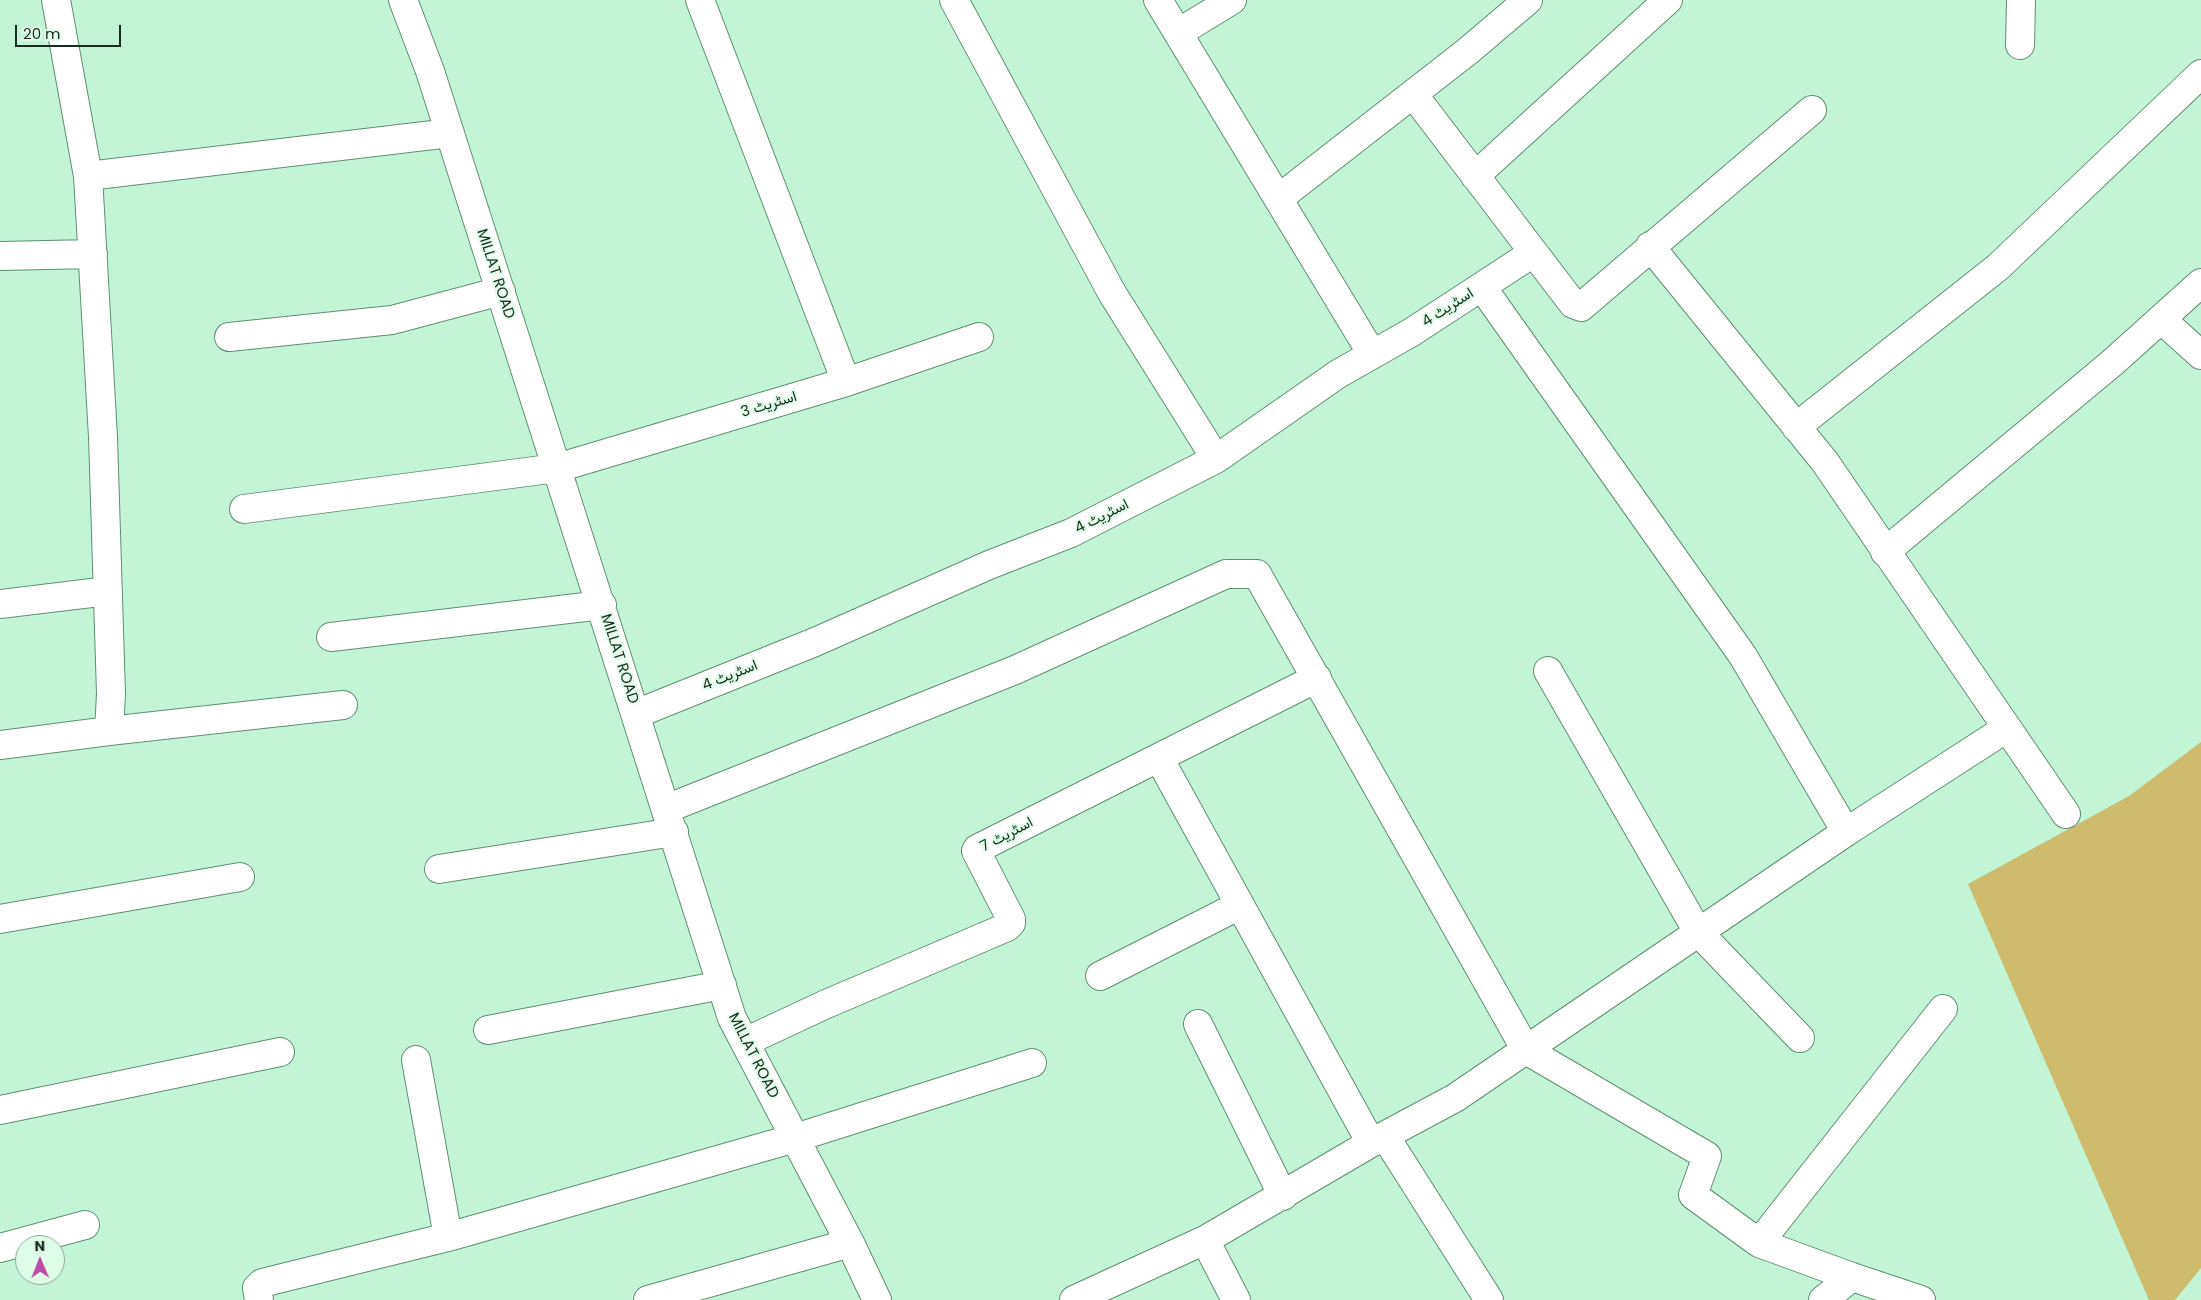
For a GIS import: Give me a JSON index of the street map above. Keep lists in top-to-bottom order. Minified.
{"streets":{"street":["MILLAT ROAD","اسٹریٹ 4","اسٹریٹ 3","اسٹریٹ 7"]},"crossings":[["MILLAT ROAD","اسٹریٹ 4"],["MILLAT ROAD","اسٹریٹ 3"],["MILLAT ROAD","اسٹریٹ 7"]],"scale_bar":"20 m","north":"top"}
